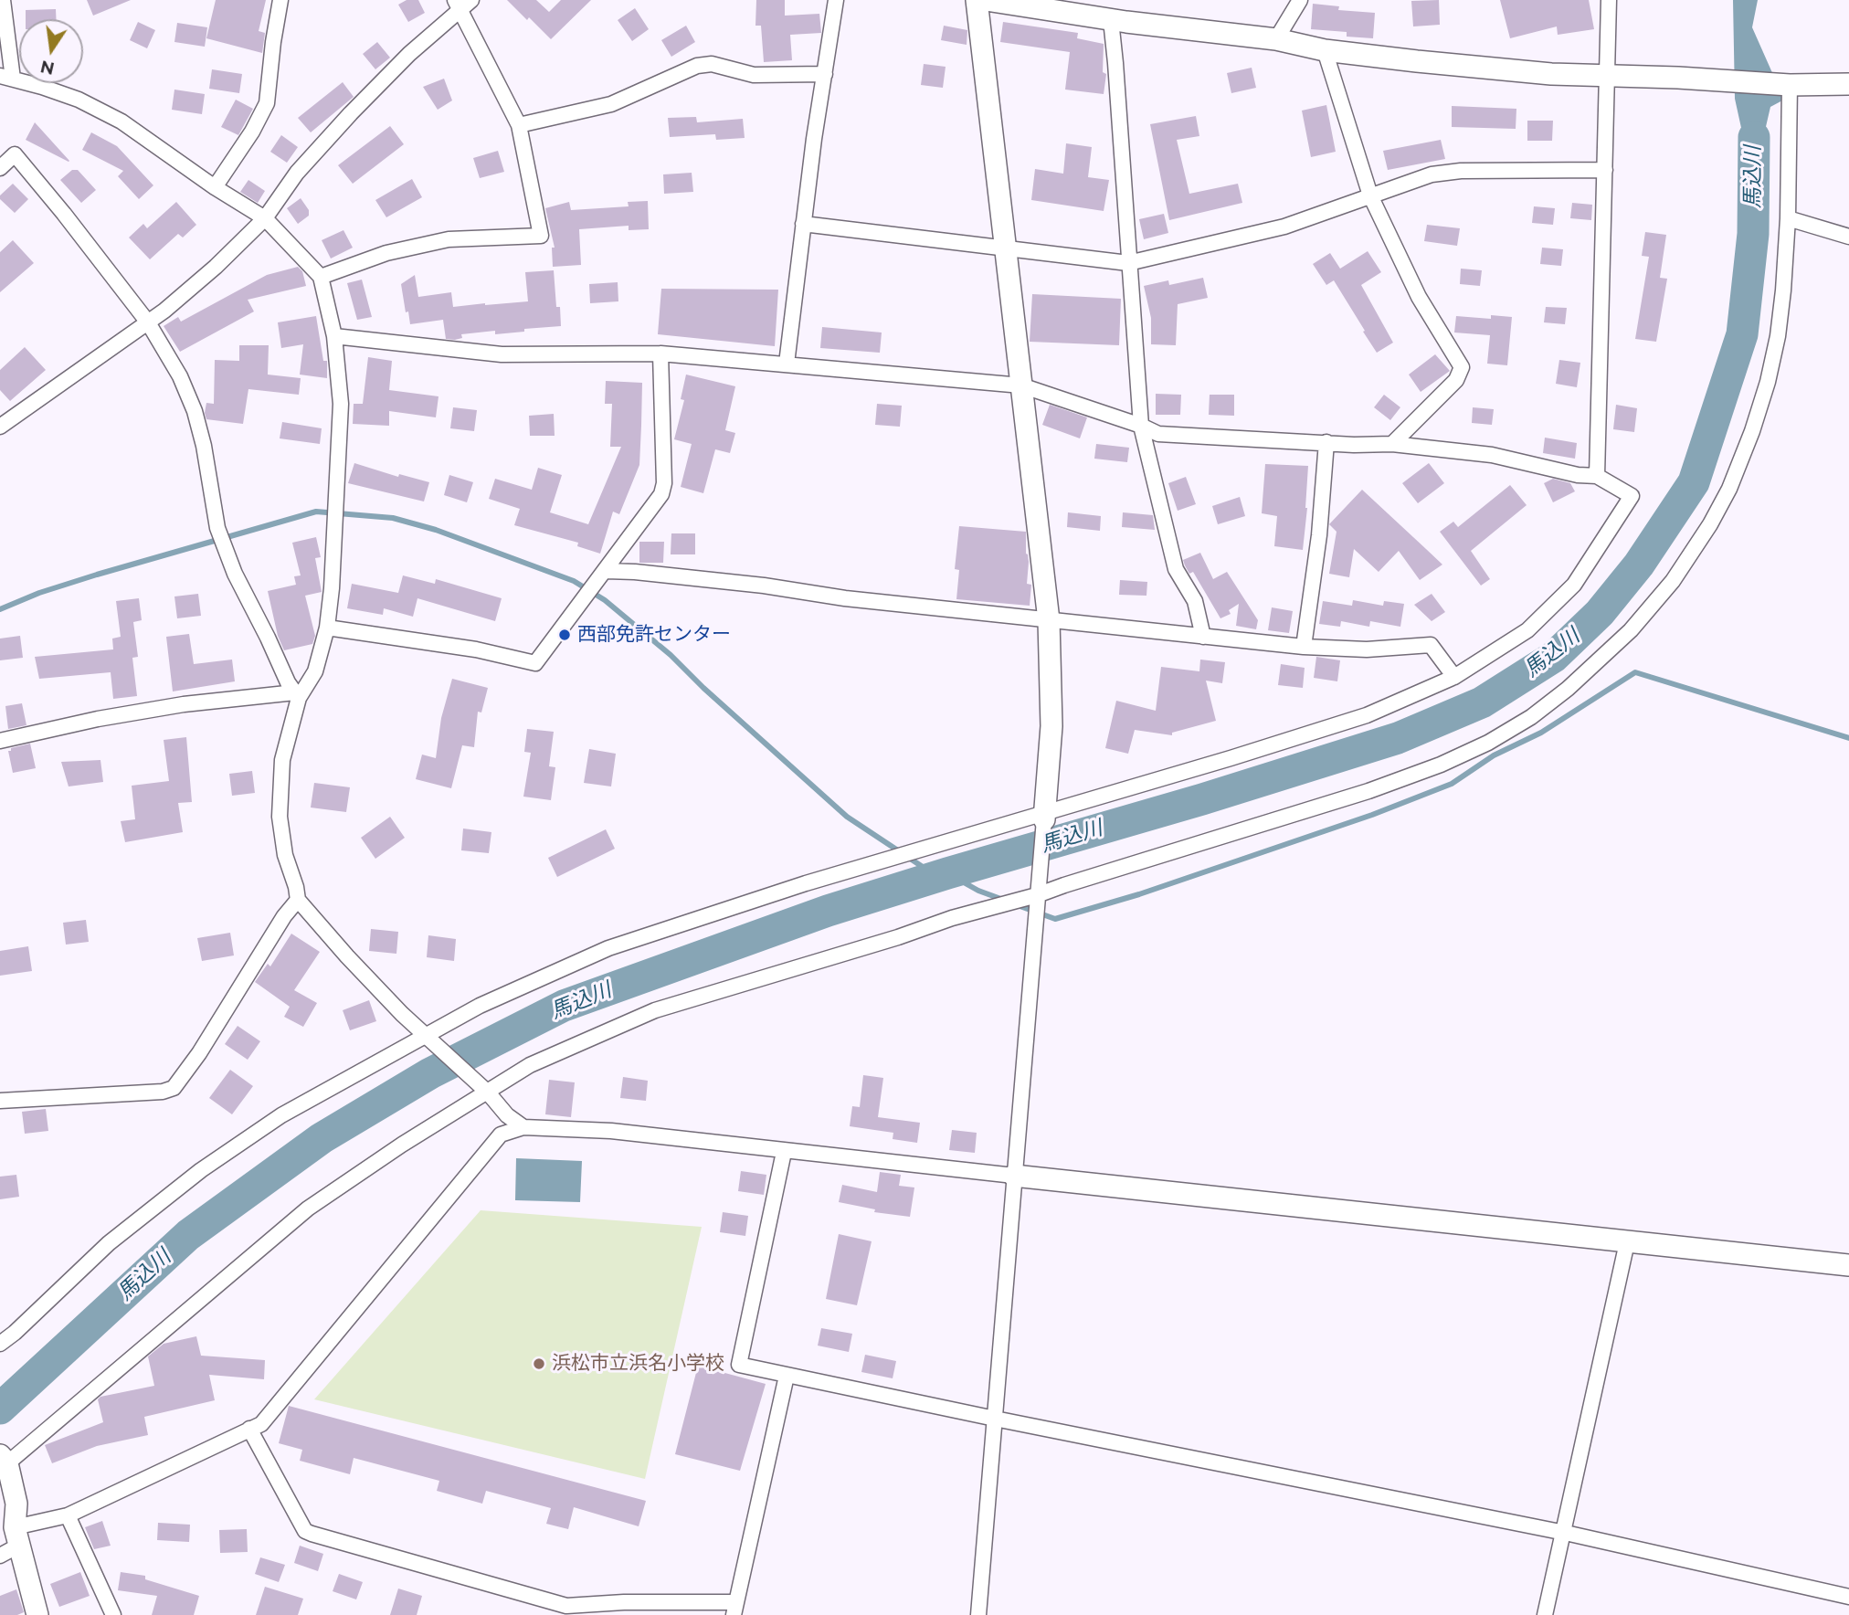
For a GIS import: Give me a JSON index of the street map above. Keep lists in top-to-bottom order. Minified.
{"water":["馬込川"],"places":["西部免許センター","浜松市立浜名小学校"],"north":"bottom"}
